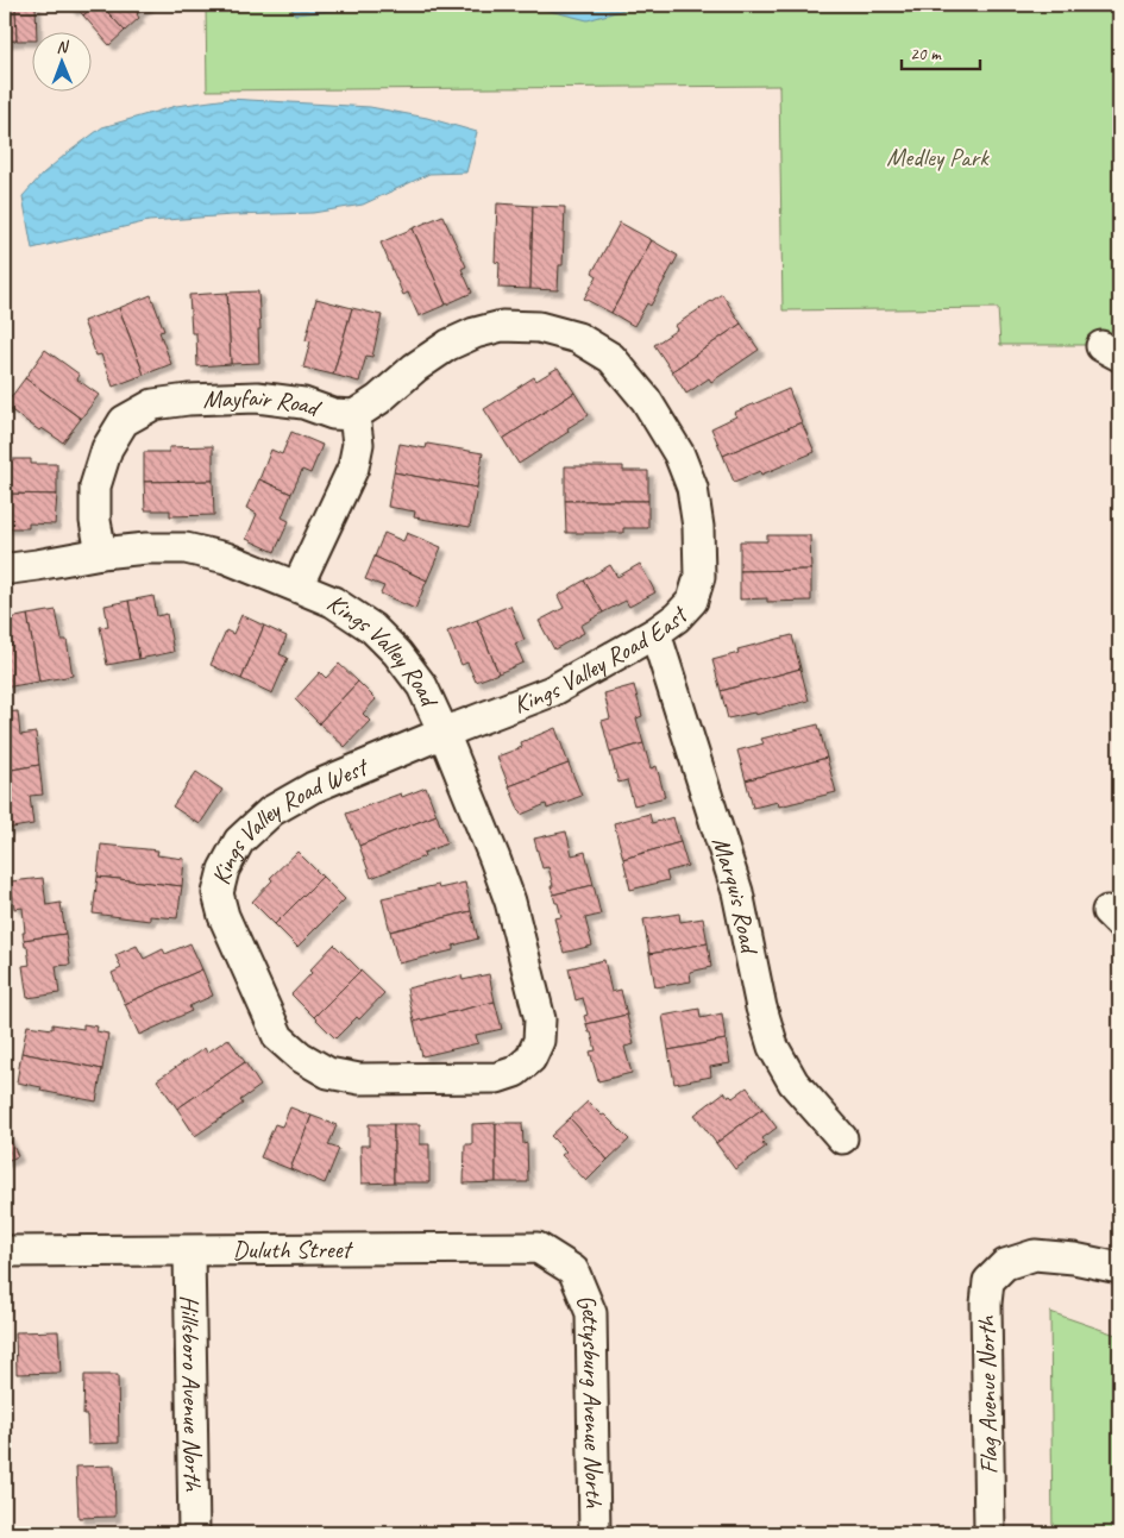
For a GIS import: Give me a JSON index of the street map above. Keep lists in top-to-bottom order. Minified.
{"streets":{"street":["Mayfair Road","Kings Valley Road","Kings Valley Road East","Kings Valley Road West","Marquis Road","Duluth Street","Hillsboro Avenue North","Flag Avenue North","Gettysburg Avenue North"]},"crossings":[["Mayfair Road","Kings Valley Road"],["Mayfair Road","Kings Valley Road East"],["Kings Valley Road","Kings Valley Road East"],["Kings Valley Road","Kings Valley Road West"],["Kings Valley Road East","Kings Valley Road West"],["Kings Valley Road East","Marquis Road"],["Duluth Street","Hillsboro Avenue North"],["Duluth Street","Gettysburg Avenue North"]],"parks":["Medley Park"],"scale_bar":"20 m","north":"top"}
